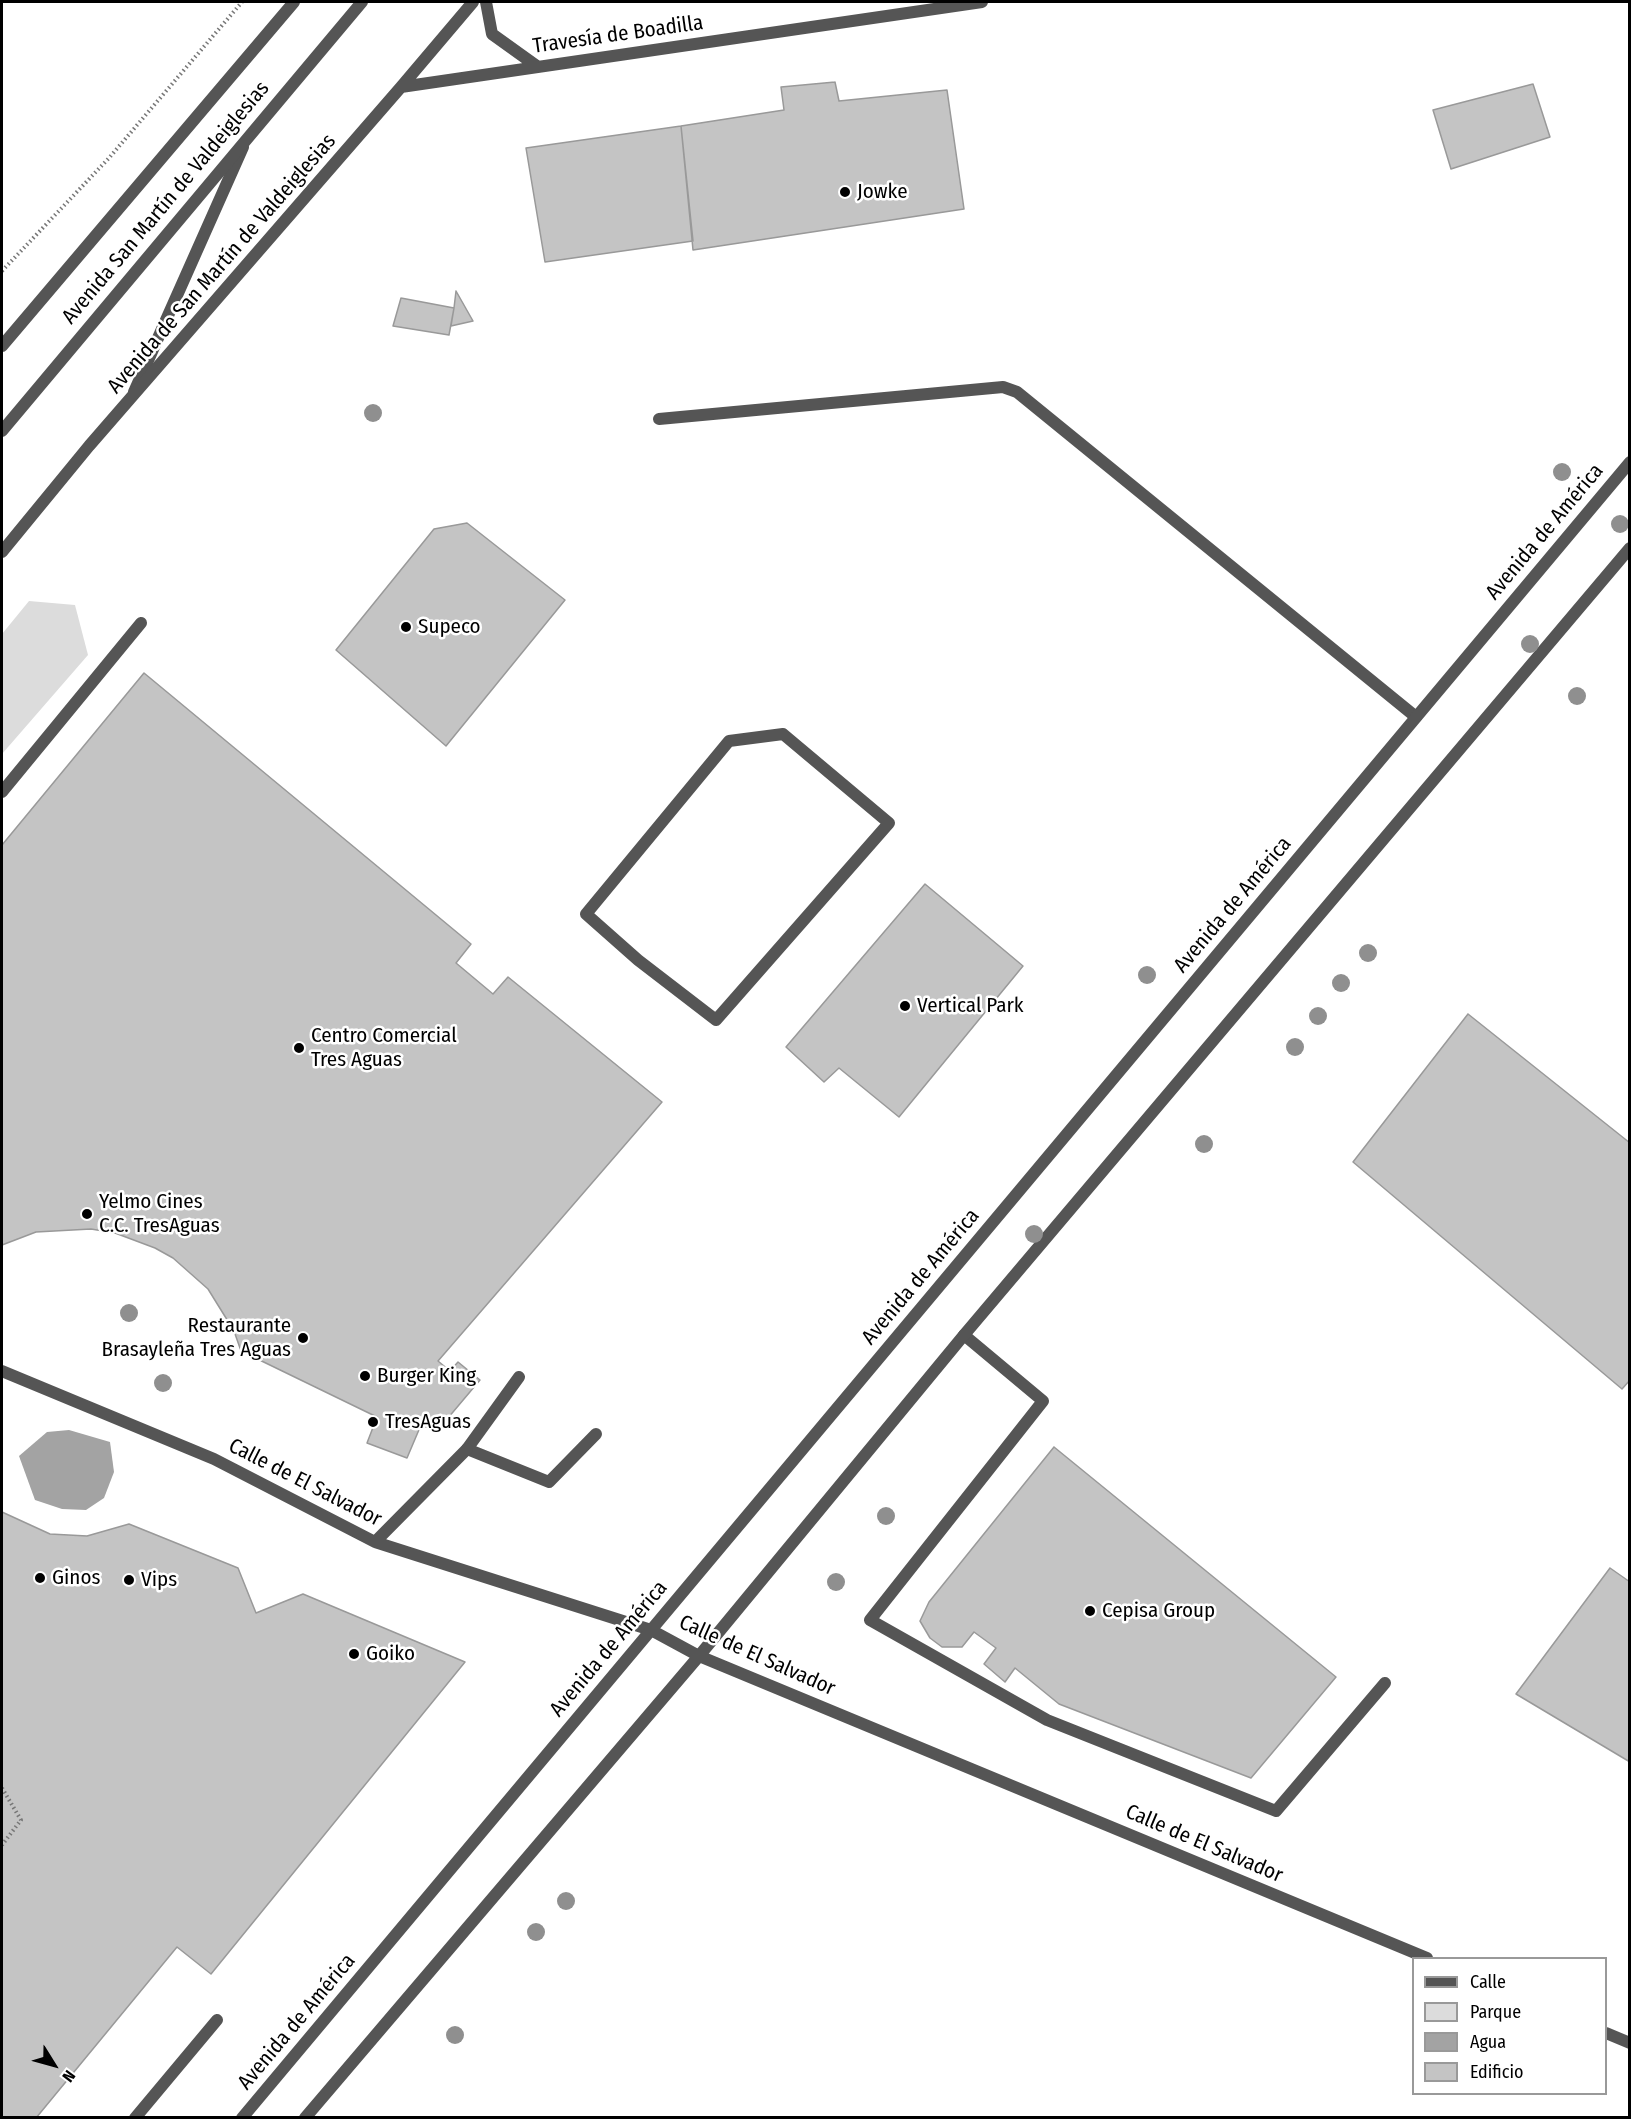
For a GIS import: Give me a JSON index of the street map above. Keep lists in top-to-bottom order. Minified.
{"streets":{"street":["Travesía de Boadilla","Avenida San Martín de Valdeiglesias","Avenida de San Martín de Valdeiglesias","Avenida de América","Calle de El Salvador"]},"crossings":[["Travesía de Boadilla","Avenida de San Martín de Valdeiglesias"],["Avenida de América","Calle de El Salvador"]],"places":["Jowke","Supeco","Vertical Park","Centro Comercial Tres Aguas","Yelmo Cines C.C. TresAguas","Restaurante Brasayleña Tres Aguas","Burger King","TresAguas","Ginos","Vips","Cepisa Group","Goiko"],"legend":["Calle","Parque","Agua","Edificio"],"north":"bottom right"}
